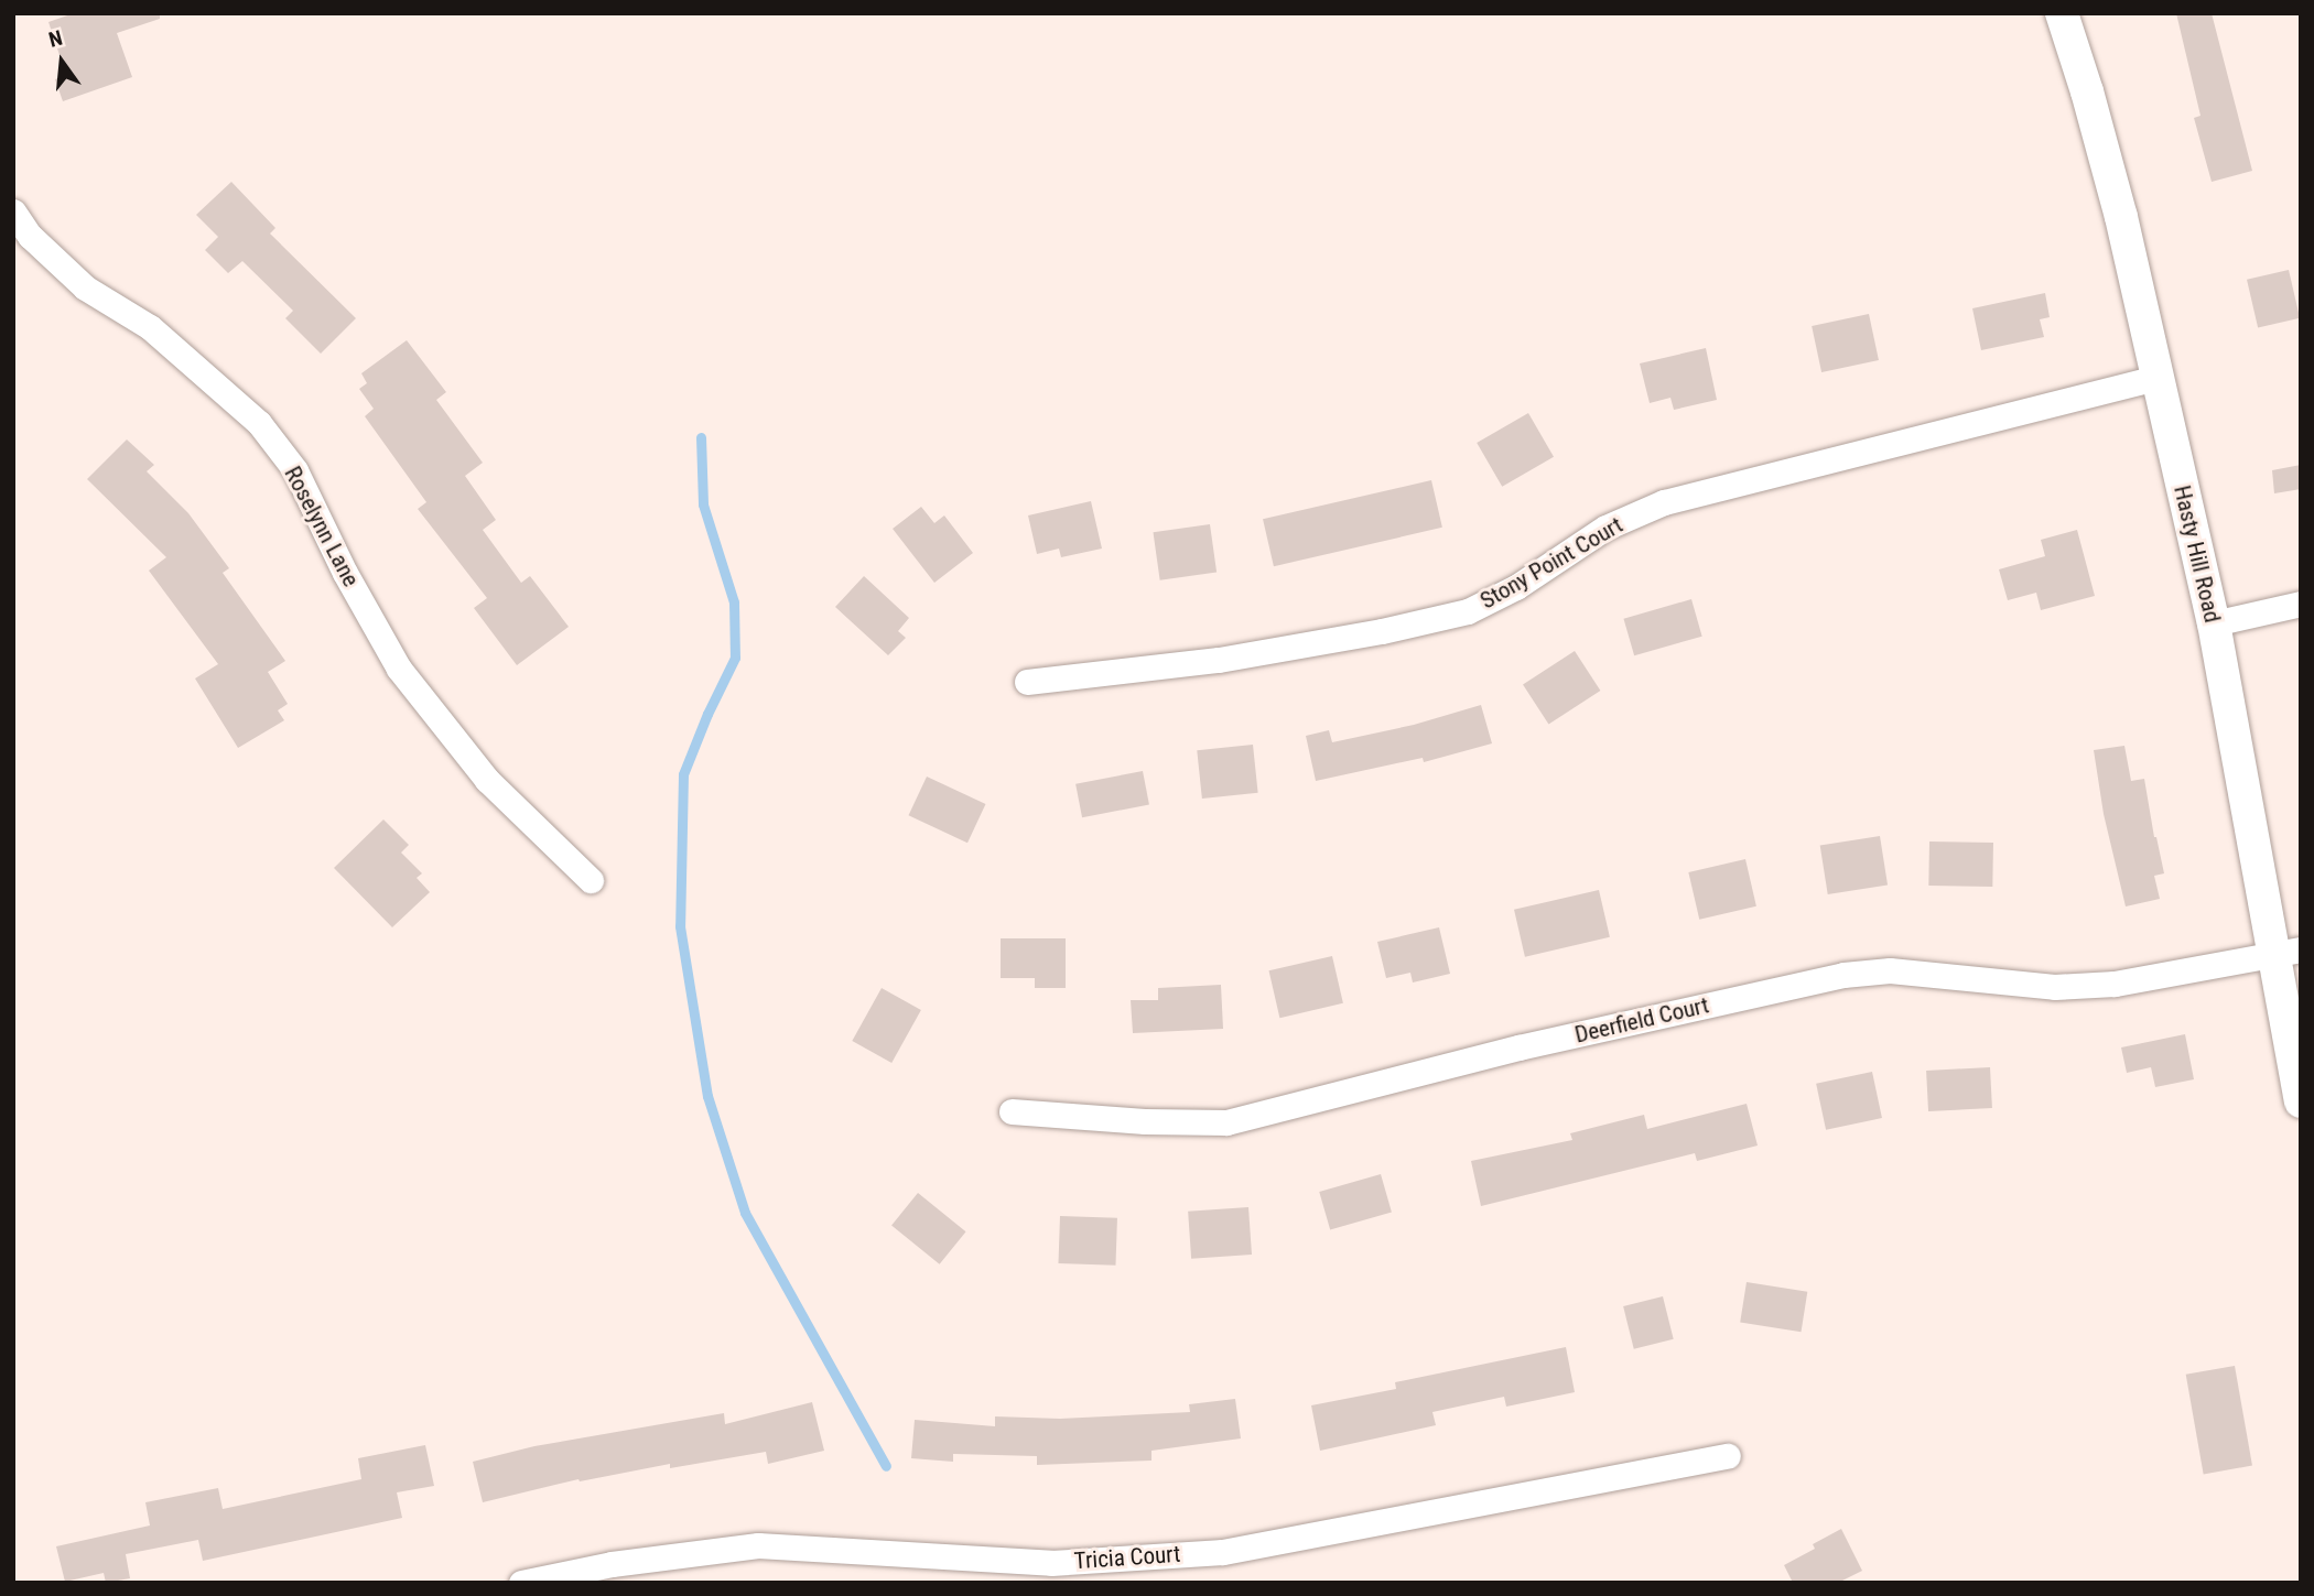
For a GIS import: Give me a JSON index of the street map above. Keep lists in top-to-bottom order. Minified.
{"streets":{"street":["Roselynn Lane","Hasty Hill Road","Stony Point Court","Deerfield Court","Tricia Court"]},"crossings":[["Hasty Hill Road","Stony Point Court"],["Hasty Hill Road","Deerfield Court"]],"north":"top"}
